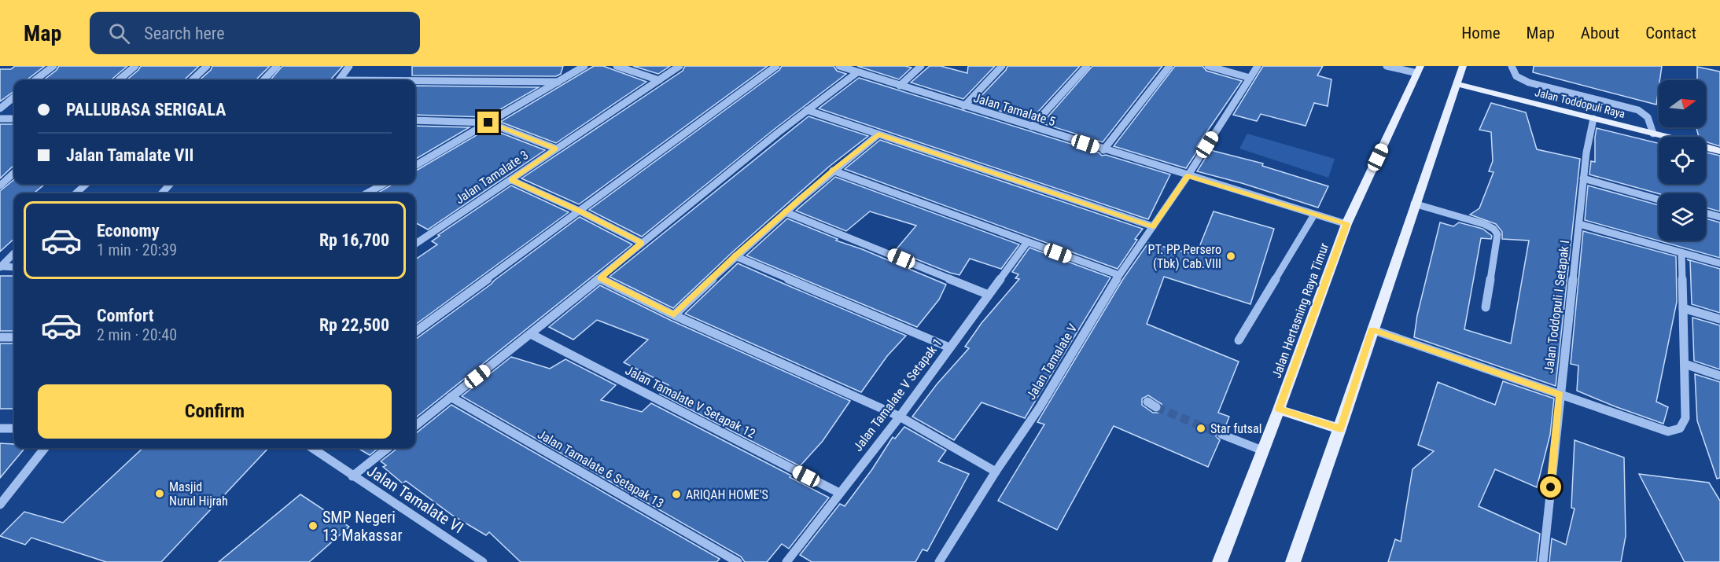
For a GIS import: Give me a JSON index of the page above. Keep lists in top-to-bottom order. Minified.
{"streets":{"main road":["Jalan Toddopuli Raya","Jalan Hertasning Raya Timur"],"street":["Jalan Tamalate 5","Jalan Tamalate 3","Jalan Toddopuli I Setapak I","Jalan Tamalate V","Jalan Tamalate V Setapak 1","Jalan Tamalate V Setapak 12","Jalan Tamalate 6 Setapak 13","Jalan Tamalate VI"]},"crossings":[["Jalan Toddopuli Raya","Jalan Toddopuli I Setapak I"],["Jalan Tamalate 5","Jalan Hertasning Raya Timur"],["Jalan Tamalate 5","Jalan Tamalate V"],["Jalan Tamalate V Setapak 1","Jalan Tamalate V Setapak 12"]],"places":["PT. PP Persero (Tbk) Cab.VIII","Star futsal","Masjid Nurul Hijrah","ARIQAH HOME'S","SMP Negeri 13 Makassar"],"north":"right","page":{"header":"Map","search":"Search here","nav":["Home","Map","About","Contact"],"banner":["PALLUBASA SERIGALA","Jalan Tamalate VII"],"list":[{"name":"Economy","note":"1 min · 20:39","value":"Rp 16,700"},{"name":"Comfort","note":"2 min · 20:40","value":"Rp 22,500"}],"buttons":"Confirm"}}
